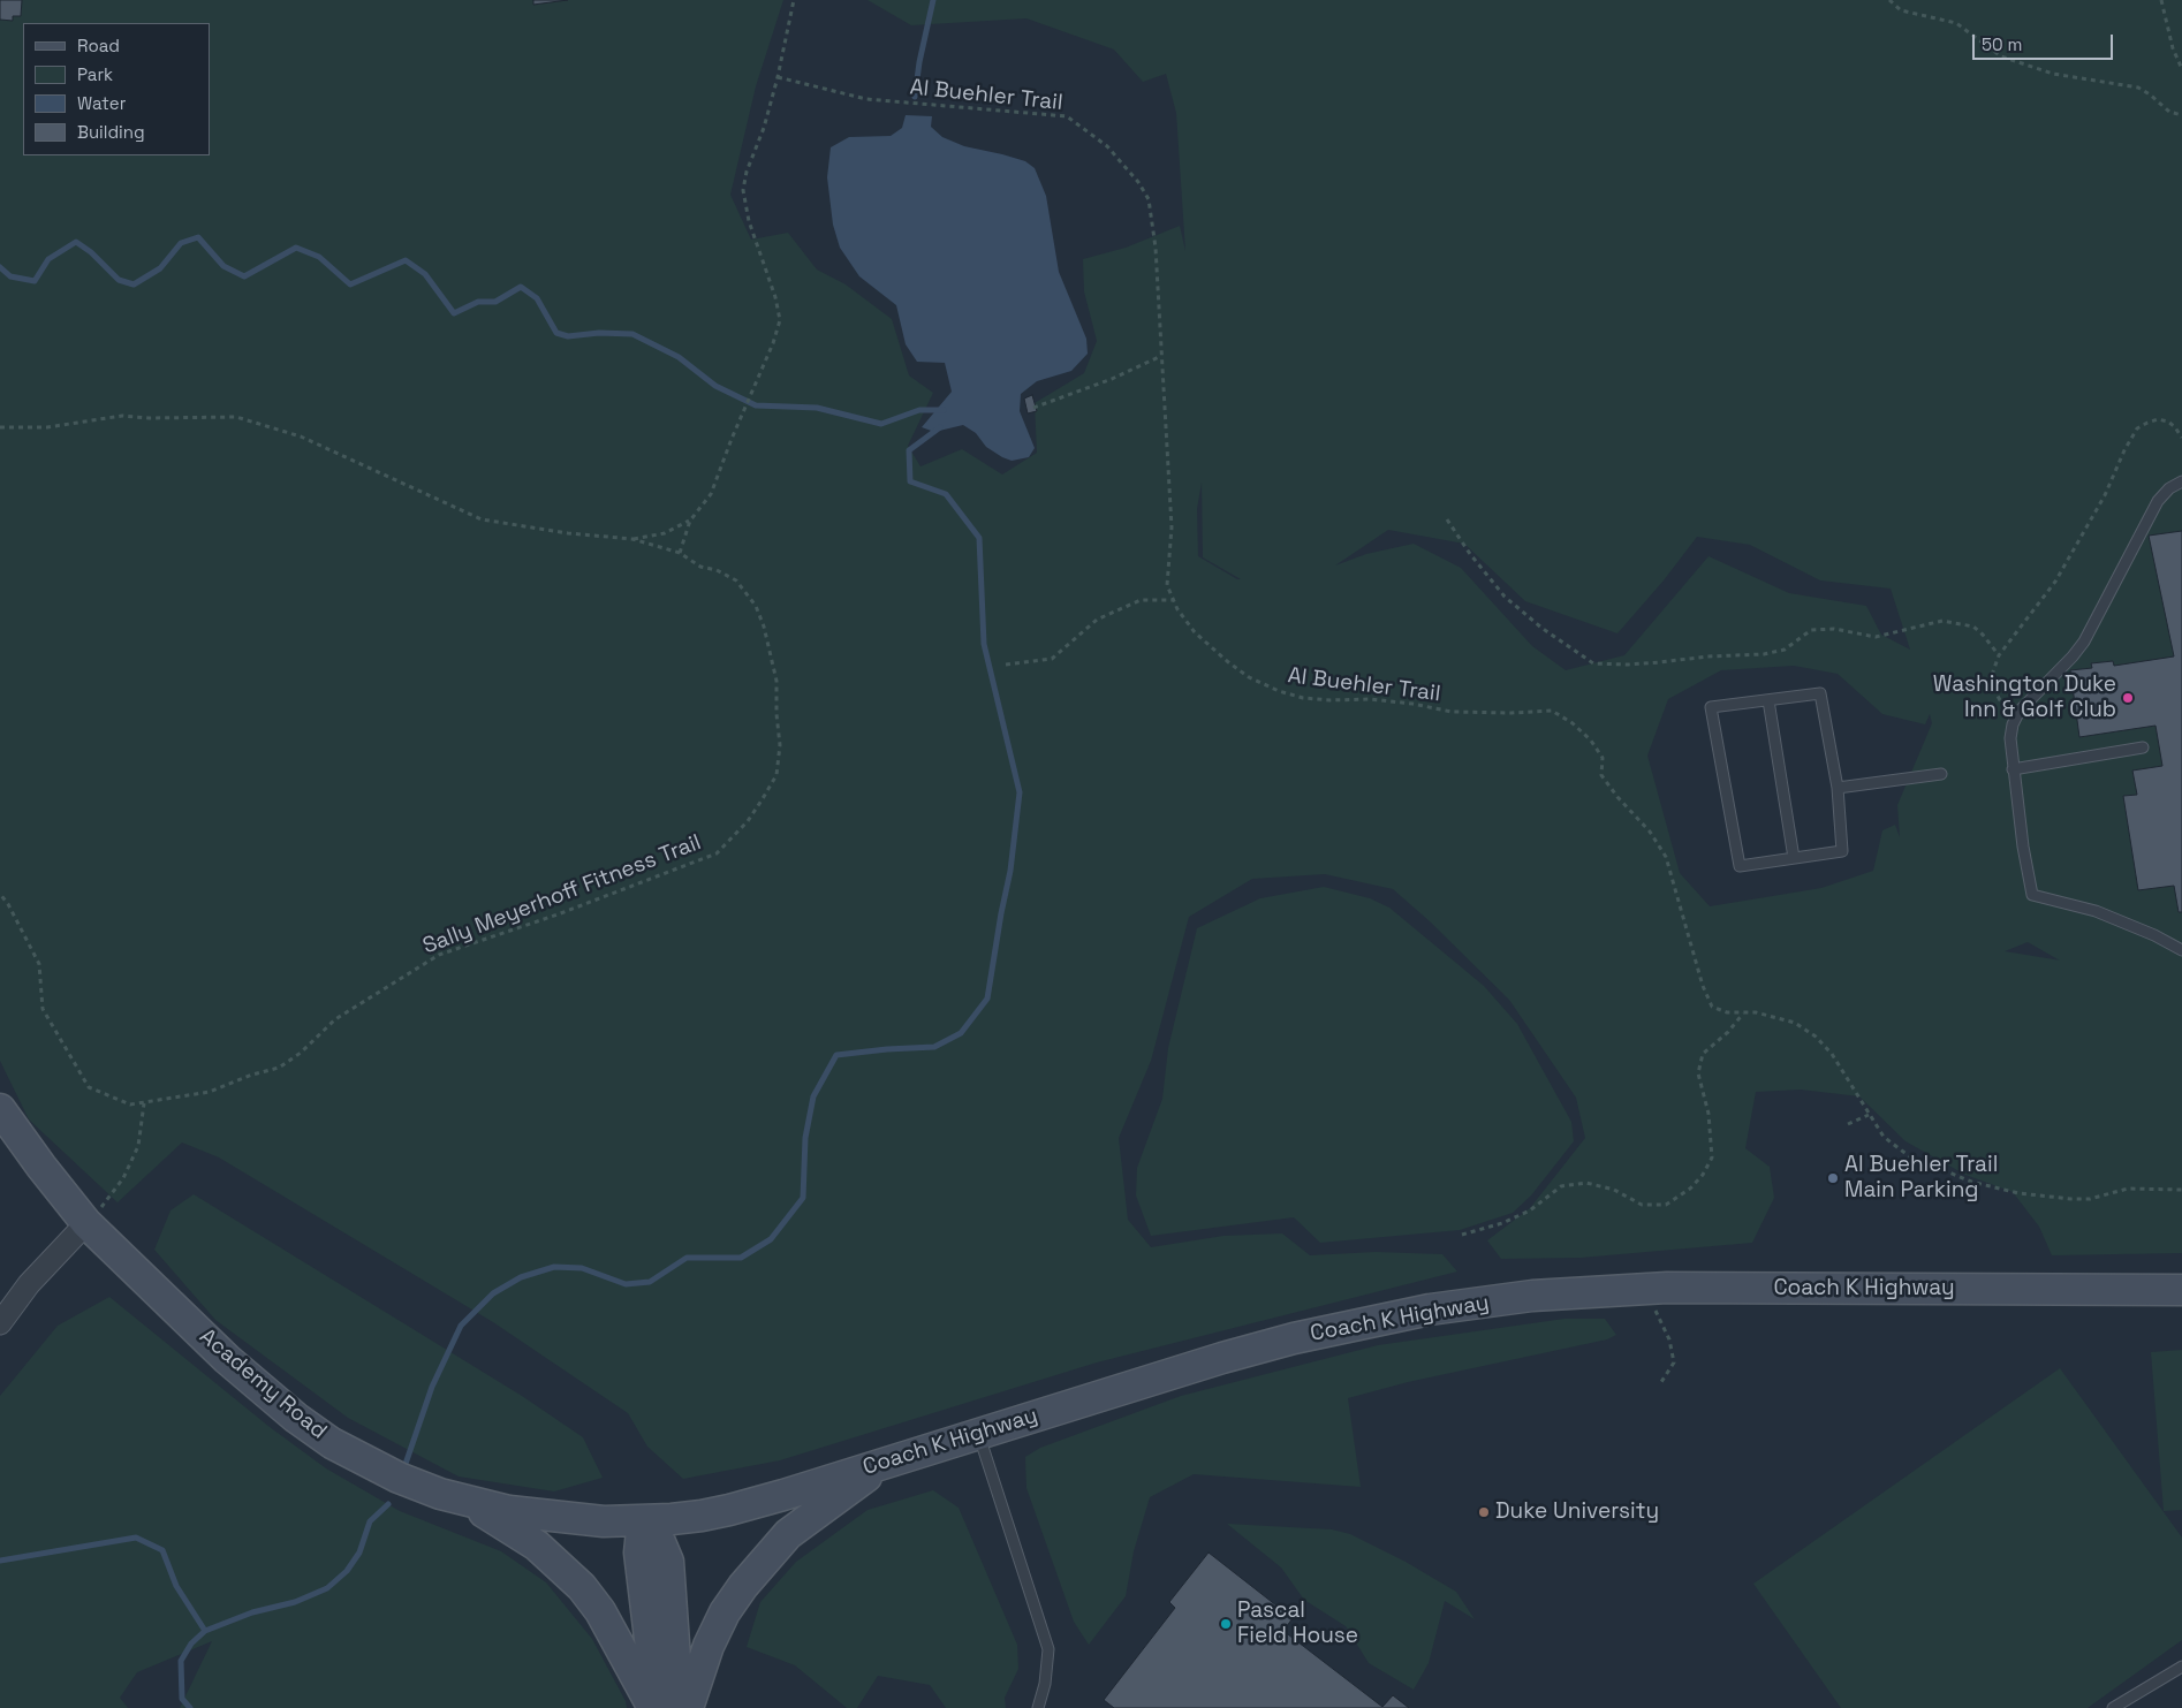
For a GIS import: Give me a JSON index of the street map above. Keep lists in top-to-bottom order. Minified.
{"streets":{"main road":["Coach K Highway","Academy Road"],"path":["Al Buehler Trail","Sally Meyerhoff Fitness Trail"]},"crossings":[["Coach K Highway","Academy Road"]],"places":["Washington Duke Inn & Golf Club","Al Buehler Trail Main Parking","Duke University","Pascal Field House"],"legend":["Road","Park","Water","Building"],"scale_bar":"50 m"}
